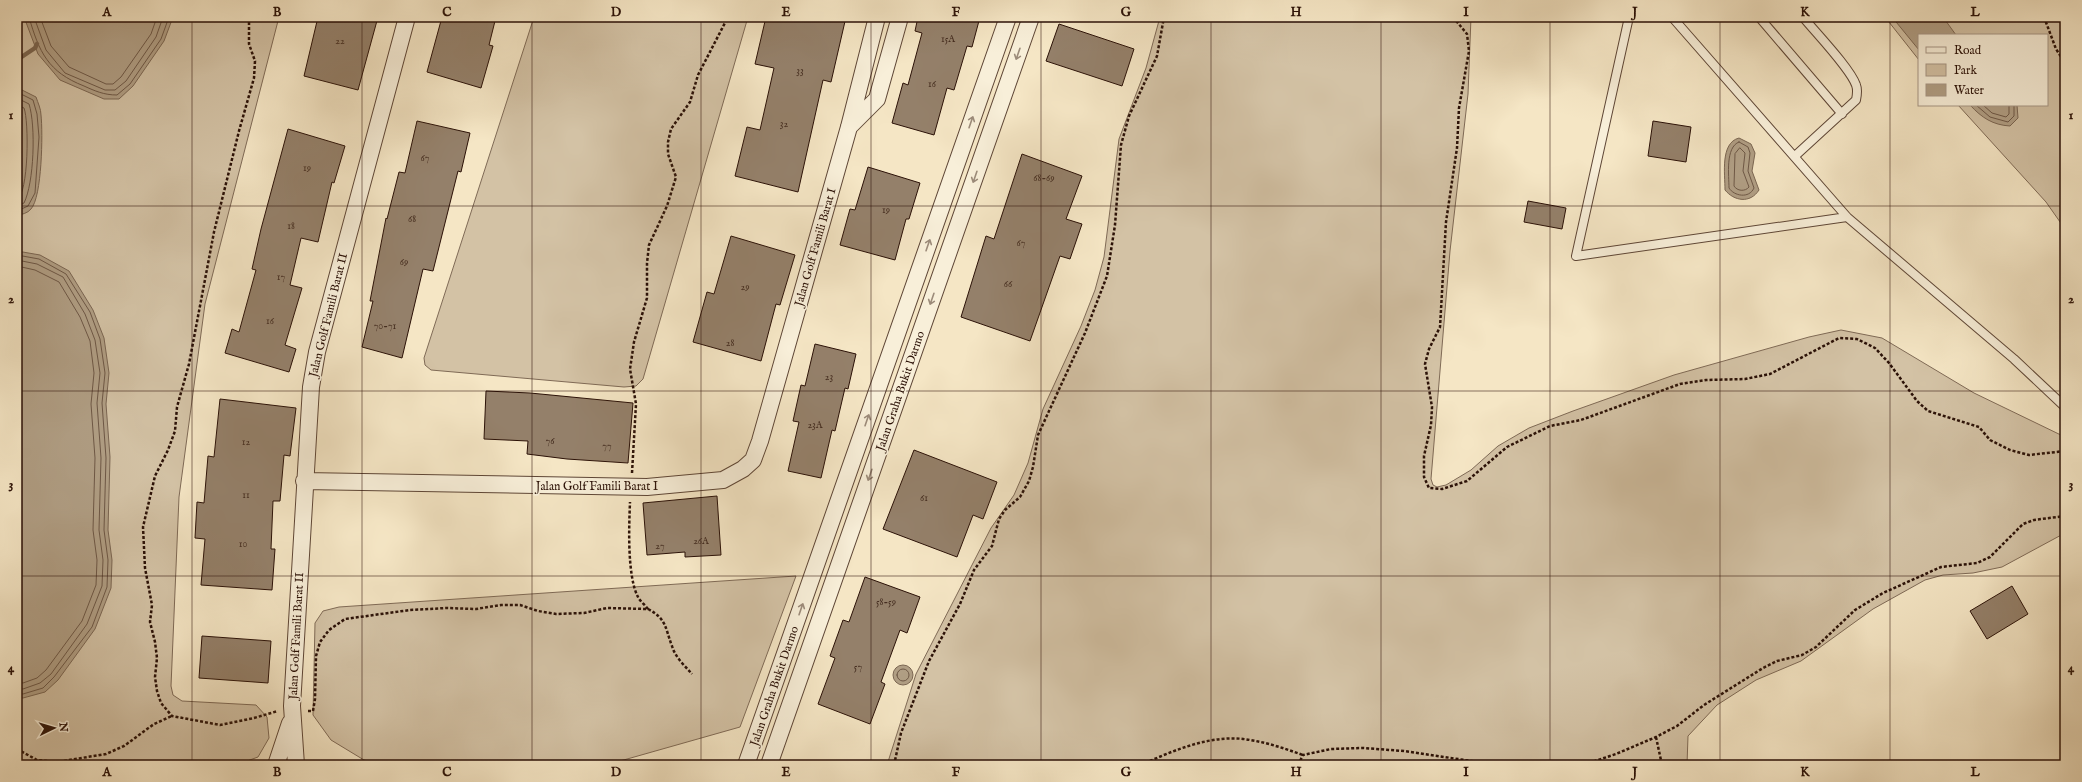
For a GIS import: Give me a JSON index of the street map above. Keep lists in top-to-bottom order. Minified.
{"streets":{"street":["Jalan Golf Famili Barat I","Jalan Golf Famili Barat II","Jalan Graha Bukit Darmo"]},"crossings":[["Jalan Golf Famili Barat I","Jalan Golf Famili Barat II"]],"house_numbers":["15A","22","33","16","32","67","19","68-69","19","68","18","67","69","17","66","29","16","70-71","28","23","23A","76","12","77","11","61","26A","10","27","58-59","57"],"legend":["Road","Park","Water"],"north":"right","grid":{"columns":["A","B","C","D","E","F","G","H","I","J","K","L"],"rows":["1","2","3","4"]}}
